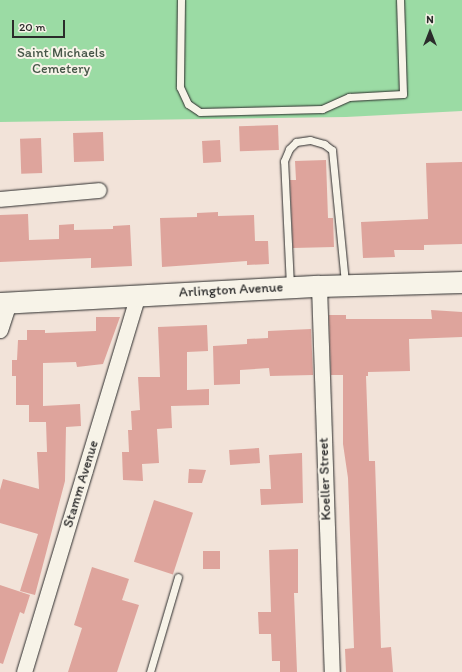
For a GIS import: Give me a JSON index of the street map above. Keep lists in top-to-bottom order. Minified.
{"streets":{"main road":["Arlington Avenue"],"street":["Koeller Street","Stamm Avenue"]},"crossings":[["Arlington Avenue","Koeller Street"],["Arlington Avenue","Stamm Avenue"]],"parks":["Saint Michaels Cemetery"],"scale_bar":"20 m","north":"top"}
